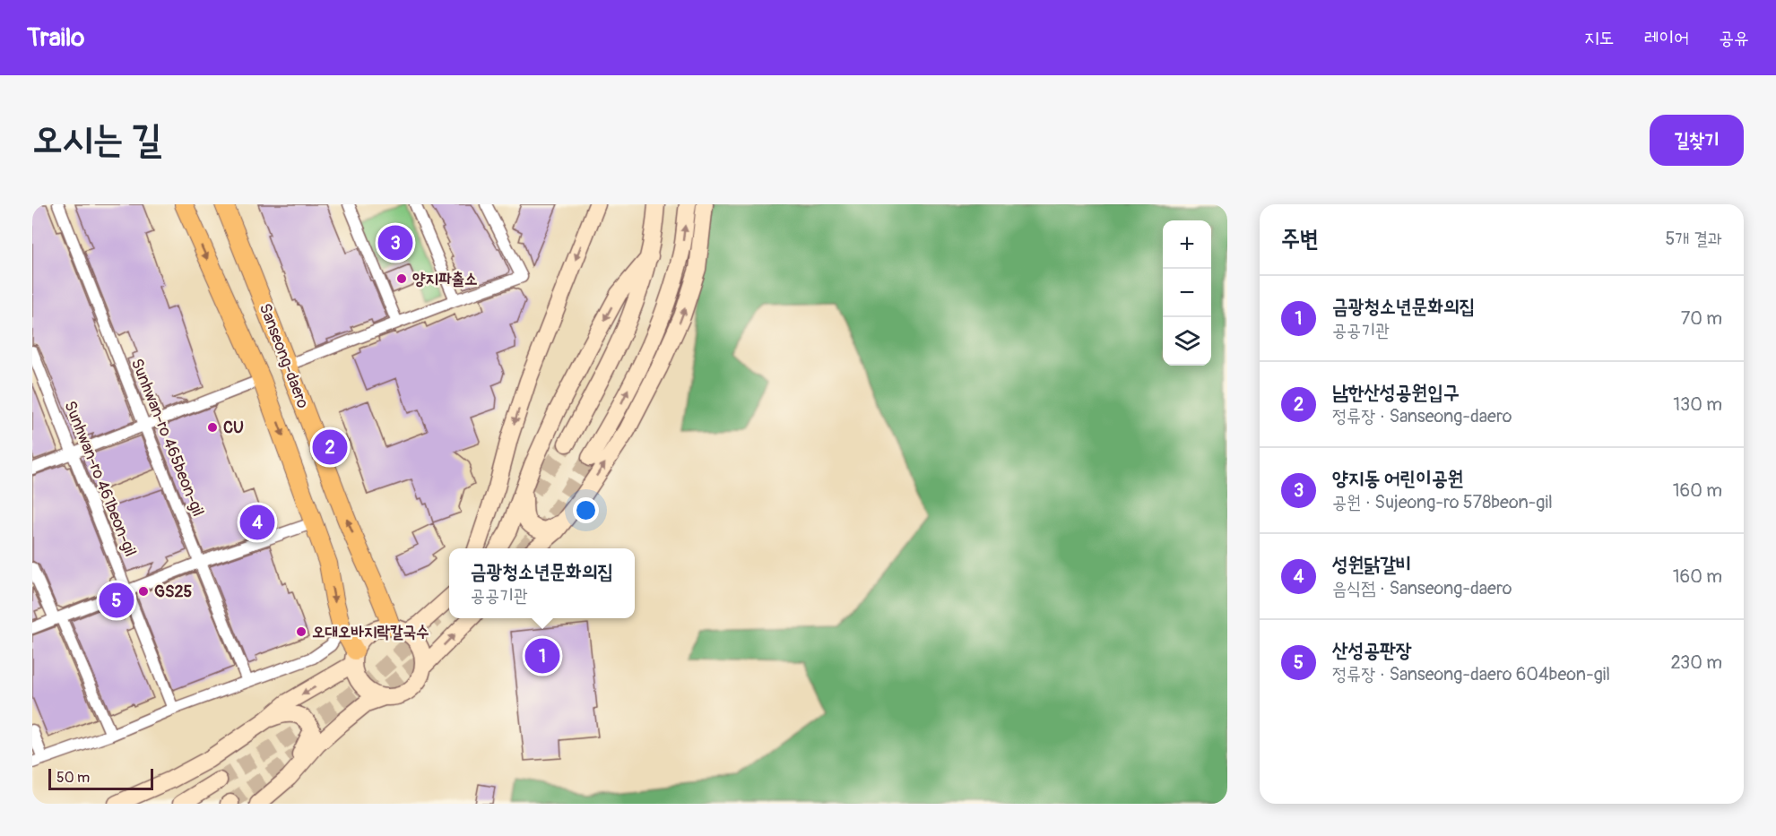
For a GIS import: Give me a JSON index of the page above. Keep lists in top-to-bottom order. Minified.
{"streets":{"main road":["Sanseong-daero"],"street":["Sunhwan-ro 465beon-gil","Sunhwan-ro 461beon-gil"]},"places":["양지파출소","CU","GS25","오대오바지락칼국수"],"scale_bar":"50 m","page":{"header":"Trailo","nav":["지도","레이어","공유"],"buttons":"길찾기","title":"오시는 길","heading":["주변","5개 결과"],"map_buttons":["+","−"],"pins":["3","2","4","5","1"],"list":[{"mark":"1","name":"금광청소년문화의집","note":"공공기관","value":"70 m"},{"mark":"2","name":"남한산성공원입구","note":"정류장 · Sanseong-daero","value":"130 m"},{"mark":"3","name":"양지동 어린이공원","note":"공원 · Sujeong-ro 578beon-gil","value":"160 m"},{"mark":"4","name":"성원닭갈비","note":"음식점 · Sanseong-daero","value":"160 m"},{"mark":"5","name":"산성공판장","note":"정류장 · Sanseong-daero 604beon-gil","value":"230 m"}],"popup":["금광청소년문화의집","공공기관"],"scale":"50 m"}}
